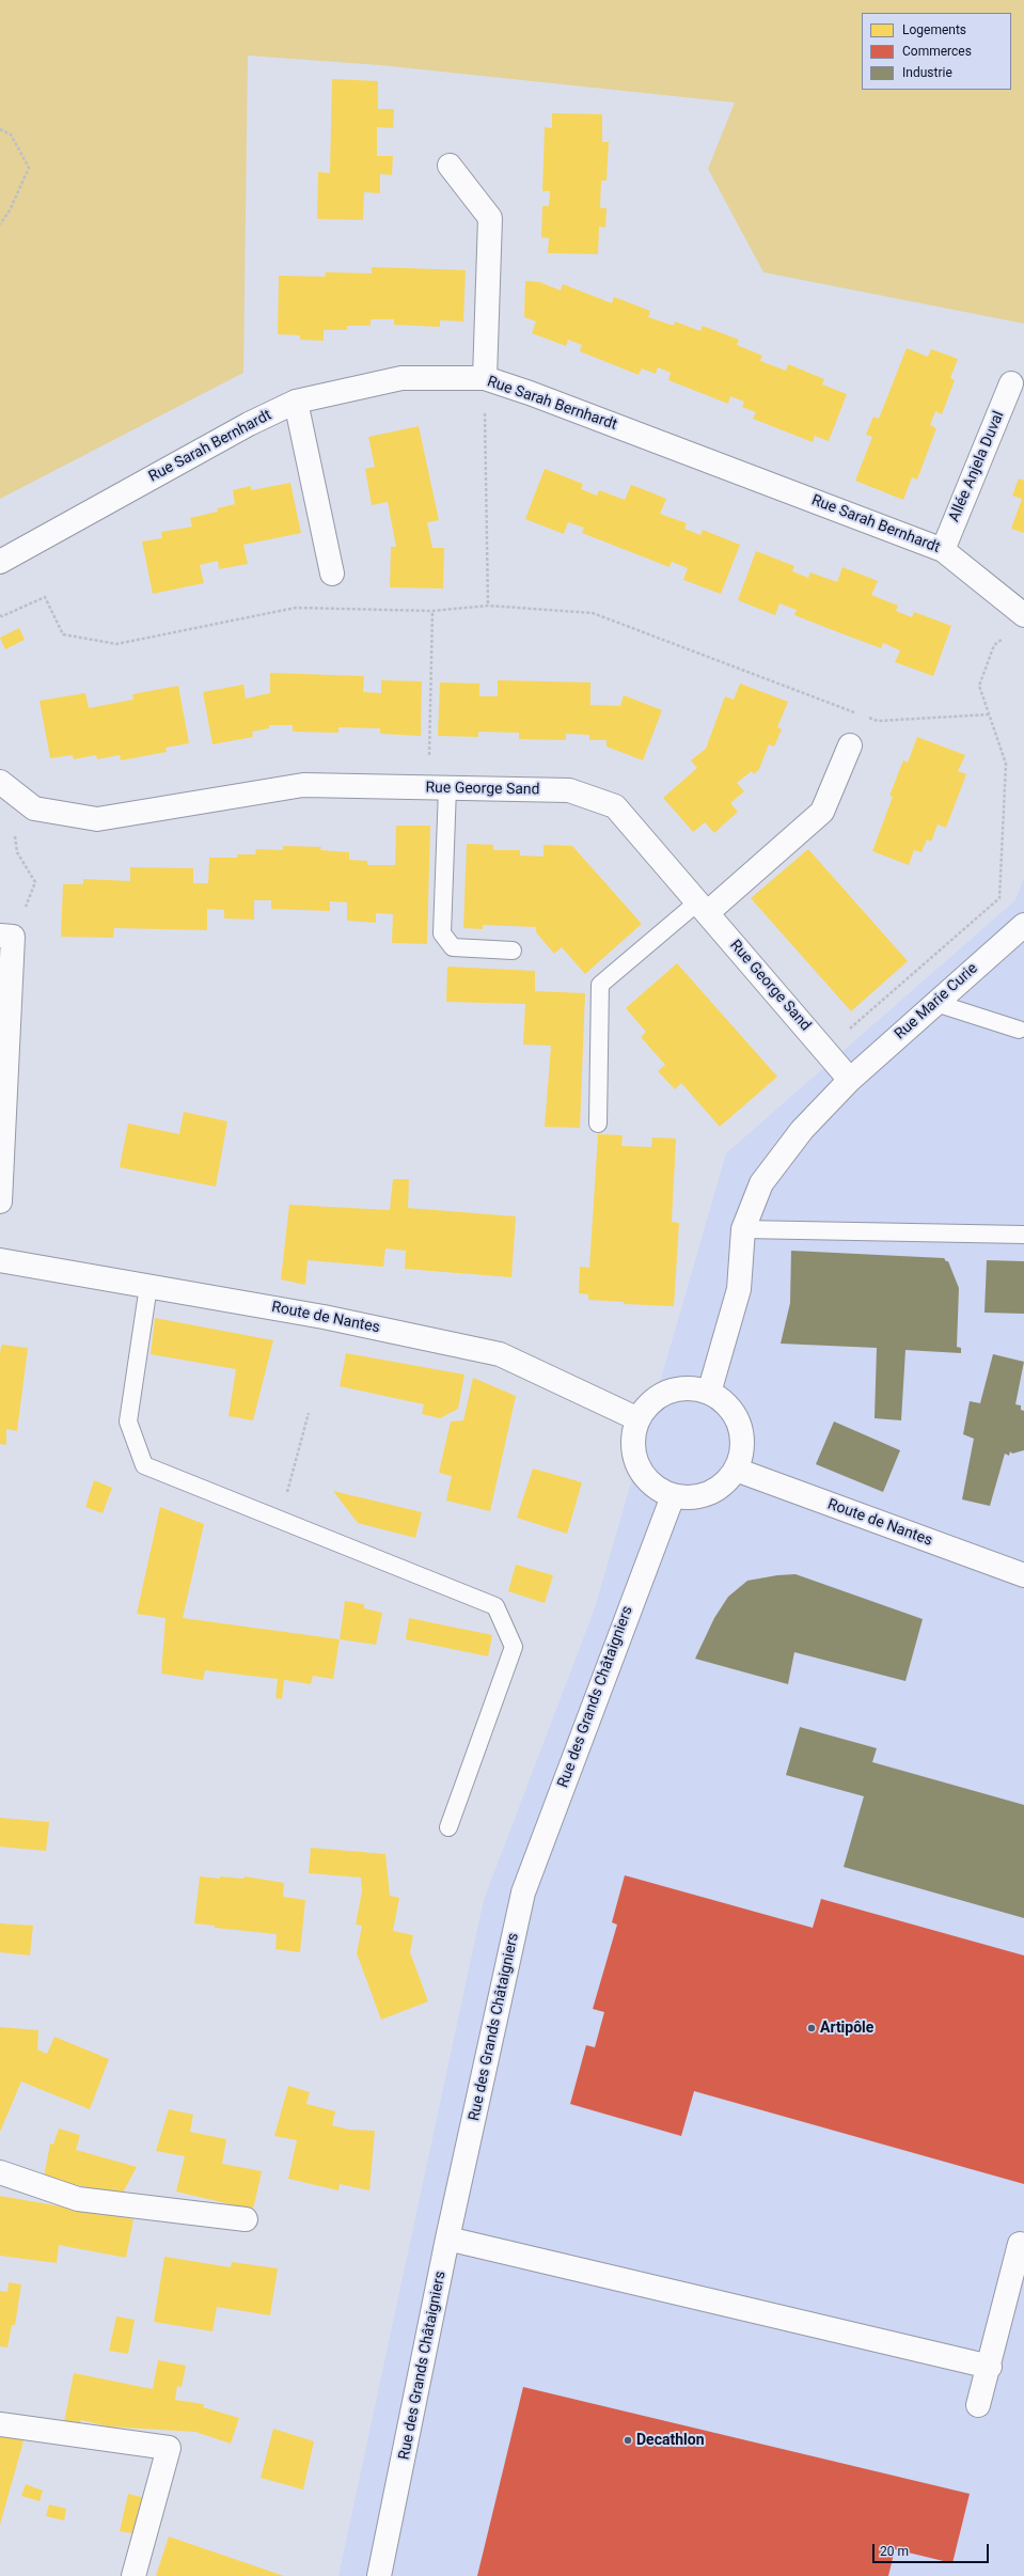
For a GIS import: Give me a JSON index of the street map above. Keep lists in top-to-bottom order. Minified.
{"streets":{"street":["Rue Sarah Bernhardt","Allée Anjela Duval","Rue George Sand","Rue Marie Curie","Route de Nantes","Rue des Grands Châtaigniers"]},"crossings":[["Rue Sarah Bernhardt","Allée Anjela Duval"],["Rue George Sand","Rue Marie Curie"],["Rue Marie Curie","Route de Nantes"],["Rue Marie Curie","Rue des Grands Châtaigniers"],["Route de Nantes","Rue des Grands Châtaigniers"]],"places":["Artipôle","Decathlon"],"legend":["Logements","Commerces","Industrie"],"scale_bar":"20 m"}
